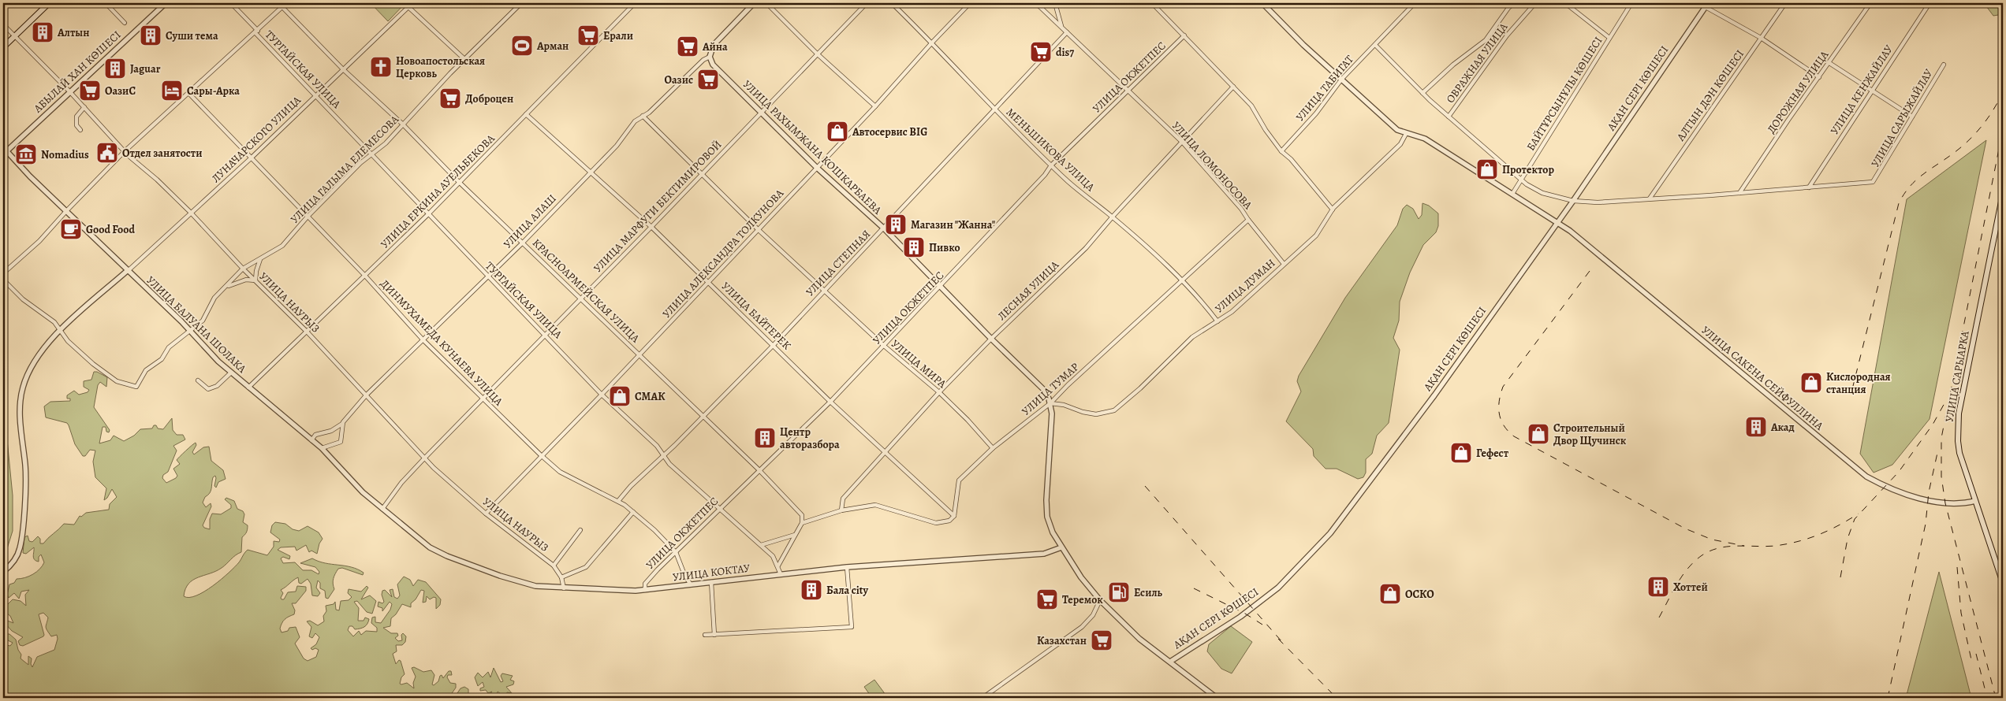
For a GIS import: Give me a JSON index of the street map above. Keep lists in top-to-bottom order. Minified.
{"streets":{"main road":["УЛИЦА САРЫАРКА"],"street":["ОВРАЖНАЯ УЛИЦА","ТУРГАЙСКАЯ УЛИЦА","АБЫЛАЙ ХАН КӨШЕСІ","УЛИЦА ОКЖЕТПЕС","УЛИЦА ТАБИГАТ","АҚАН СЕРІ КӨШЕСІ","УЛИЦА КЕНЖАЙЛАУ","ДОРОЖНАЯ УЛИЦА","БАЙТҰРСЫНҰЛЫ КӨШЕСІ","АЛТЫН ДӘН КӨШЕСІ","УЛИЦА САРЫЖАЙЛАУ","ЛУНАЧАРСКОГО УЛИЦА","УЛИЦА РАХЫМЖАНА КОШКАРБАЕВА","МЕНЬШИКОВА УЛИЦА","УЛИЦА ЛОМОНОСОВА","УЛИЦА ГАЛЫМА ЕЛЕМЕСОВА","УЛИЦА ЕРКИНА АУЕЛЬБЕКОВА","УЛИЦА МАРФУГИ БЕКТИМИРОВОЙ","УЛИЦА АЛАШ","УЛИЦА АЛЕКСАНДРА ТОЛКУНОВА","УЛИЦА СТЕПНАЯ","УЛИЦА ДУМАН","КРАСНОАРМЕЙСКАЯ УЛИЦА","ЛЕСНАЯ УЛИЦА","УЛИЦА НАУРЫЗ","УЛИЦА БАЙТЕРЕК","УЛИЦА БАЛУАНА ШОЛАКА","ДИНМУХАМЕДА КУНАЕВА УЛИЦА","УЛИЦА МИРА","УЛИЦА САКЕНА СЕЙФУЛЛИНА","УЛИЦА ТУМАР","УЛИЦА КОКТАУ"]},"crossings":[["ТУРГАЙСКАЯ УЛИЦА","УЛИЦА ОКЖЕТПЕС"],["ТУРГАЙСКАЯ УЛИЦА","ЛУНАЧАРСКОГО УЛИЦА"],["ТУРГАЙСКАЯ УЛИЦА","УЛИЦА ГАЛЫМА ЕЛЕМЕСОВА"],["ТУРГАЙСКАЯ УЛИЦА","УЛИЦА ЕРКИНА АУЕЛЬБЕКОВА"],["ТУРГАЙСКАЯ УЛИЦА","УЛИЦА МАРФУГИ БЕКТИМИРОВОЙ"],["ТУРГАЙСКАЯ УЛИЦА","УЛИЦА АЛАШ"],["ТУРГАЙСКАЯ УЛИЦА","УЛИЦА АЛЕКСАНДРА ТОЛКУНОВА"],["ТУРГАЙСКАЯ УЛИЦА","УЛИЦА СТЕПНАЯ"],["ТУРГАЙСКАЯ УЛИЦА","УЛИЦА КОКТАУ"],["АБЫЛАЙ ХАН КӨШЕСІ","УЛИЦА НАУРЫЗ"],["АБЫЛАЙ ХАН КӨШЕСІ","УЛИЦА БАЛУАНА ШОЛАКА"],["УЛИЦА ОКЖЕТПЕС","УЛИЦА РАХЫМЖАНА КОШКАРБАЕВА"],["УЛИЦА ОКЖЕТПЕС","МЕНЬШИКОВА УЛИЦА"],["УЛИЦА ОКЖЕТПЕС","УЛИЦА ЛОМОНОСОВА"],["УЛИЦА ОКЖЕТПЕС","КРАСНОАРМЕЙСКАЯ УЛИЦА"],["УЛИЦА ОКЖЕТПЕС","УЛИЦА БАЙТЕРЕК"],["УЛИЦА ОКЖЕТПЕС","ДИНМУХАМЕДА КУНАЕВА УЛИЦА"],["УЛИЦА ОКЖЕТПЕС","УЛИЦА МИРА"],["УЛИЦА ОКЖЕТПЕС","УЛИЦА КОКТАУ"],["УЛИЦА ТАБИГАТ","УЛИЦА САКЕНА СЕЙФУЛЛИНА"],["АҚАН СЕРІ КӨШЕСІ","УЛИЦА САКЕНА СЕЙФУЛЛИНА"],["УЛИЦА КЕНЖАЙЛАУ","УЛИЦА САРЫЖАЙЛАУ"],["БАЙТҰРСЫНҰЛЫ КӨШЕСІ","УЛИЦА САКЕНА СЕЙФУЛЛИНА"],["ЛУНАЧАРСКОГО УЛИЦА","КРАСНОАРМЕЙСКАЯ УЛИЦА"],["ЛУНАЧАРСКОГО УЛИЦА","УЛИЦА НАУРЫЗ"],["ЛУНАЧАРСКОГО УЛИЦА","УЛИЦА БАЛУАНА ШОЛАКА"],["ЛУНАЧАРСКОГО УЛИЦА","ДИНМУХАМЕДА КУНАЕВА УЛИЦА"],["УЛИЦА РАХЫМЖАНА КОШКАРБАЕВА","УЛИЦА МАРФУГИ БЕКТИМИРОВОЙ"],["УЛИЦА РАХЫМЖАНА КОШКАРБАЕВА","УЛИЦА АЛАШ"],["УЛИЦА РАХЫМЖАНА КОШКАРБАЕВА","УЛИЦА АЛЕКСАНДРА ТОЛКУНОВА"],["УЛИЦА РАХЫМЖАНА КОШКАРБАЕВА","УЛИЦА СТЕПНАЯ"],["УЛИЦА РАХЫМЖАНА КОШКАРБАЕВА","УЛИЦА ДУМАН"],["УЛИЦА РАХЫМЖАНА КОШКАРБАЕВА","ЛЕСНАЯ УЛИЦА"],["УЛИЦА РАХЫМЖАНА КОШКАРБАЕВА","УЛИЦА ТУМАР"],["МЕНЬШИКОВА УЛИЦА","УЛИЦА АЛЕКСАНДРА ТОЛКУНОВА"],["МЕНЬШИКОВА УЛИЦА","УЛИЦА СТЕПНАЯ"],["МЕНЬШИКОВА УЛИЦА","УЛИЦА ДУМАН"],["МЕНЬШИКОВА УЛИЦА","ЛЕСНАЯ УЛИЦА"],["МЕНЬШИКОВА УЛИЦА","УЛИЦА ТУМАР"],["УЛИЦА ЛОМОНОСОВА","УЛИЦА СТЕПНАЯ"],["УЛИЦА ЛОМОНОСОВА","УЛИЦА ДУМАН"],["УЛИЦА ЛОМОНОСОВА","ЛЕСНАЯ УЛИЦА"],["УЛИЦА ЛОМОНОСОВА","УЛИЦА ТУМАР"],["УЛИЦА ГАЛЫМА ЕЛЕМЕСОВА","КРАСНОАРМЕЙСКАЯ УЛИЦА"],["УЛИЦА ГАЛЫМА ЕЛЕМЕСОВА","УЛИЦА НАУРЫЗ"],["УЛИЦА ГАЛЫМА ЕЛЕМЕСОВА","УЛИЦА БАЛУАНА ШОЛАКА"],["УЛИЦА ГАЛЫМА ЕЛЕМЕСОВА","ДИНМУХАМЕДА КУНАЕВА УЛИЦА"],["УЛИЦА ЕРКИНА АУЕЛЬБЕКОВА","КРАСНОАРМЕЙСКАЯ УЛИЦА"],["УЛИЦА ЕРКИНА АУЕЛЬБЕКОВА","УЛИЦА НАУРЫЗ"],["УЛИЦА ЕРКИНА АУЕЛЬБЕКОВА","УЛИЦА БАЙТЕРЕК"],["УЛИЦА ЕРКИНА АУЕЛЬБЕКОВА","УЛИЦА БАЛУАНА ШОЛАКА"],["УЛИЦА ЕРКИНА АУЕЛЬБЕКОВА","ДИНМУХАМЕДА КУНАЕВА УЛИЦА"],["УЛИЦА МАРФУГИ БЕКТИМИРОВОЙ","КРАСНОАРМЕЙСКАЯ УЛИЦА"],["УЛИЦА МАРФУГИ БЕКТИМИРОВОЙ","УЛИЦА НАУРЫЗ"],["УЛИЦА МАРФУГИ БЕКТИМИРОВОЙ","УЛИЦА БАЙТЕРЕК"],["УЛИЦА МАРФУГИ БЕКТИМИРОВОЙ","УЛИЦА БАЛУАНА ШОЛАКА"],["УЛИЦА МАРФУГИ БЕКТИМИРОВОЙ","ДИНМУХАМЕДА КУНАЕВА УЛИЦА"],["УЛИЦА МАРФУГИ БЕКТИМИРОВОЙ","УЛИЦА МИРА"],["УЛИЦА МАРФУГИ БЕКТИМИРОВОЙ","УЛИЦА КОКТАУ"],["УЛИЦА АЛАШ","КРАСНОАРМЕЙСКАЯ УЛИЦА"],["УЛИЦА АЛАШ","УЛИЦА НАУРЫЗ"],["УЛИЦА АЛАШ","УЛИЦА БАЙТЕРЕК"],["УЛИЦА АЛАШ","ДИНМУХАМЕДА КУНАЕВА УЛИЦА"],["УЛИЦА АЛАШ","УЛИЦА МИРА"],["УЛИЦА АЛЕКСАНДРА ТОЛКУНОВА","КРАСНОАРМЕЙСКАЯ УЛИЦА"],["УЛИЦА АЛЕКСАНДРА ТОЛКУНОВА","УЛИЦА НАУРЫЗ"],["УЛИЦА АЛЕКСАНДРА ТОЛКУНОВА","УЛИЦА БАЙТЕРЕК"],["УЛИЦА АЛЕКСАНДРА ТОЛКУНОВА","ДИНМУХАМЕДА КУНАЕВА УЛИЦА"],["УЛИЦА АЛЕКСАНДРА ТОЛКУНОВА","УЛИЦА МИРА"],["УЛИЦА СТЕПНАЯ","КРАСНОАРМЕЙСКАЯ УЛИЦА"],["УЛИЦА СТЕПНАЯ","УЛИЦА БАЙТЕРЕК"],["УЛИЦА СТЕПНАЯ","ДИНМУХАМЕДА КУНАЕВА УЛИЦА"],["УЛИЦА СТЕПНАЯ","УЛИЦА МИРА"],["УЛИЦА ДУМАН","УЛИЦА САКЕНА СЕЙФУЛЛИНА"],["УЛИЦА ДУМАН","УЛИЦА ТУМАР"],["ЛЕСНАЯ УЛИЦА","УЛИЦА БАЙТЕРЕК"],["ЛЕСНАЯ УЛИЦА","УЛИЦА МИРА"],["УЛИЦА НАУРЫЗ","УЛИЦА КОКТАУ"],["УЛИЦА БАЙТЕРЕК","УЛИЦА ТУМАР"],["УЛИЦА БАЛУАНА ШОЛАКА","УЛИЦА КОКТАУ"],["ДИНМУХАМЕДА КУНАЕВА УЛИЦА","УЛИЦА КОКТАУ"],["УЛИЦА МИРА","УЛИЦА ТУМАР"],["УЛИЦА САРЫАРКА","УЛИЦА САКЕНА СЕЙФУЛЛИНА"]],"places":{"building":["Алтын","Суши тема","Jaguar","Магазин \"Жанна\"","Пивко","Акад","Центр авторазбора","Хоттей","Бала city"],"supermarket":["Ерали","Айна","dis7","Оазис","ОазиС","Доброцен","Теремок","Казахстан"],"sports":["Арман"],"church":["Новоапостольская Церковь"],"hotel":["Сары-Арка"],"shop":["Автосервис BIG","Протектор","Кислородная станция","СМАК","Строительный Двор Щучинск","Гефест","ОСКО"],"public building":["Отдел занятости"],"museum":["Nomadius"],"cafe":["Good Food"],"fuel station":["Есиль"]}}
